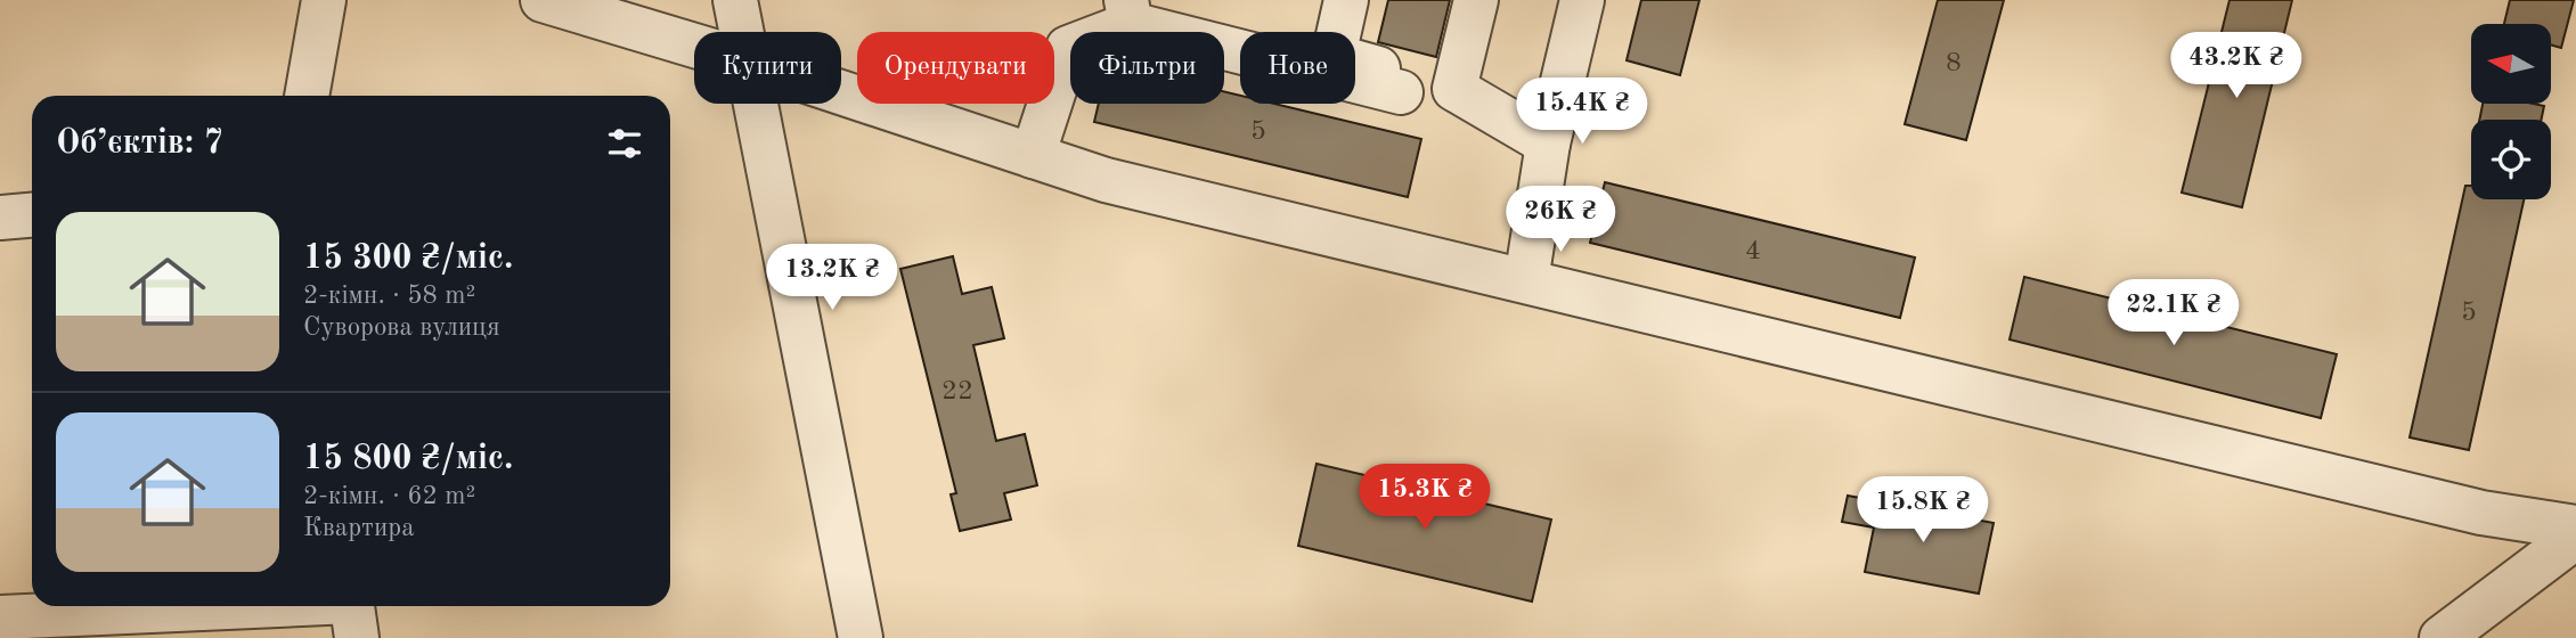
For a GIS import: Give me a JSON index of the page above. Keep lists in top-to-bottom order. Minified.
{"house_numbers":["8","5","4","5","22"],"north":"left","page":{"price":["43.2K ₴","15.4K ₴","26K ₴","13.2K ₴","22.1K ₴","15.3K ₴","15.8K ₴"],"chip":["Купити","Орендувати","Фільтри","Нове"],"heading":"Об’єктів: 7","list":[{"name":"15 300 ₴/міс.","note":"2-кімн. · 58 m² · Суворова вулиця"},{"name":"15 800 ₴/міс.","note":"2-кімн. · 62 m² · Квартира"}]}}
